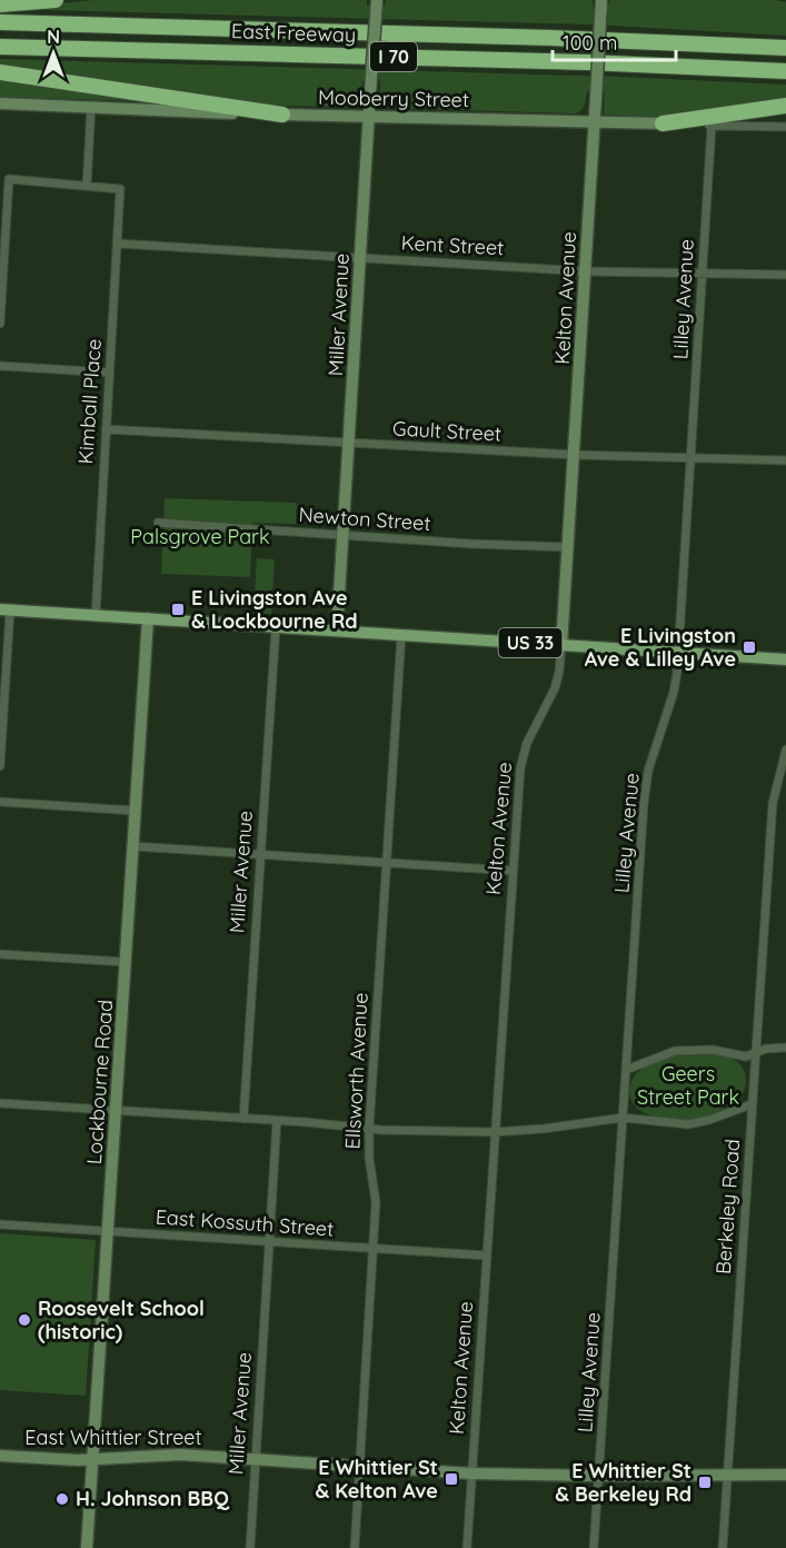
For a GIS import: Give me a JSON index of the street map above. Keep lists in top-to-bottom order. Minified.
{"streets":{"highway":["East Freeway","I 70"],"main road":["Mooberry Street","Kelton Avenue","Miller Avenue","US 33","Lockbourne Road","East Whittier Street"],"street":["Kent Street","Lilley Avenue","Kimball Place","Gault Street","Newton Street","Ellsworth Avenue","Berkeley Road","East Kossuth Street"]},"crossings":[["Mooberry Street","Kelton Avenue"],["Mooberry Street","Lilley Avenue"],["Mooberry Street","Miller Avenue"],["Kent Street","Kelton Avenue"],["Kent Street","Lilley Avenue"],["Kent Street","Miller Avenue"],["Kent Street","Kimball Place"],["Kelton Avenue","Gault Street"],["Kelton Avenue","Newton Street"],["Kelton Avenue","US 33"],["Kelton Avenue","East Kossuth Street"],["Kelton Avenue","East Whittier Street"],["Lilley Avenue","Gault Street"],["Lilley Avenue","US 33"],["Lilley Avenue","East Whittier Street"],["Miller Avenue","Gault Street"],["Miller Avenue","Newton Street"],["Miller Avenue","US 33"],["Miller Avenue","East Kossuth Street"],["Miller Avenue","East Whittier Street"],["Kimball Place","Gault Street"],["Kimball Place","US 33"],["US 33","Ellsworth Avenue"],["US 33","Lockbourne Road"],["Ellsworth Avenue","East Kossuth Street"],["Ellsworth Avenue","East Whittier Street"],["Lockbourne Road","East Kossuth Street"],["Lockbourne Road","East Whittier Street"],["Berkeley Road","East Whittier Street"]],"parks":["Palsgrove Park","Geers Street Park"],"places":{"transit":["E Livingston Ave & Lockbourne Rd","E Livingston Ave & Lilley Ave","E Whittier St & Kelton Ave","E Whittier St & Berkeley Rd"],"other":["Roosevelt School (historic)","H. Johnson BBQ"]},"scale_bar":"100 m","north":"top"}
